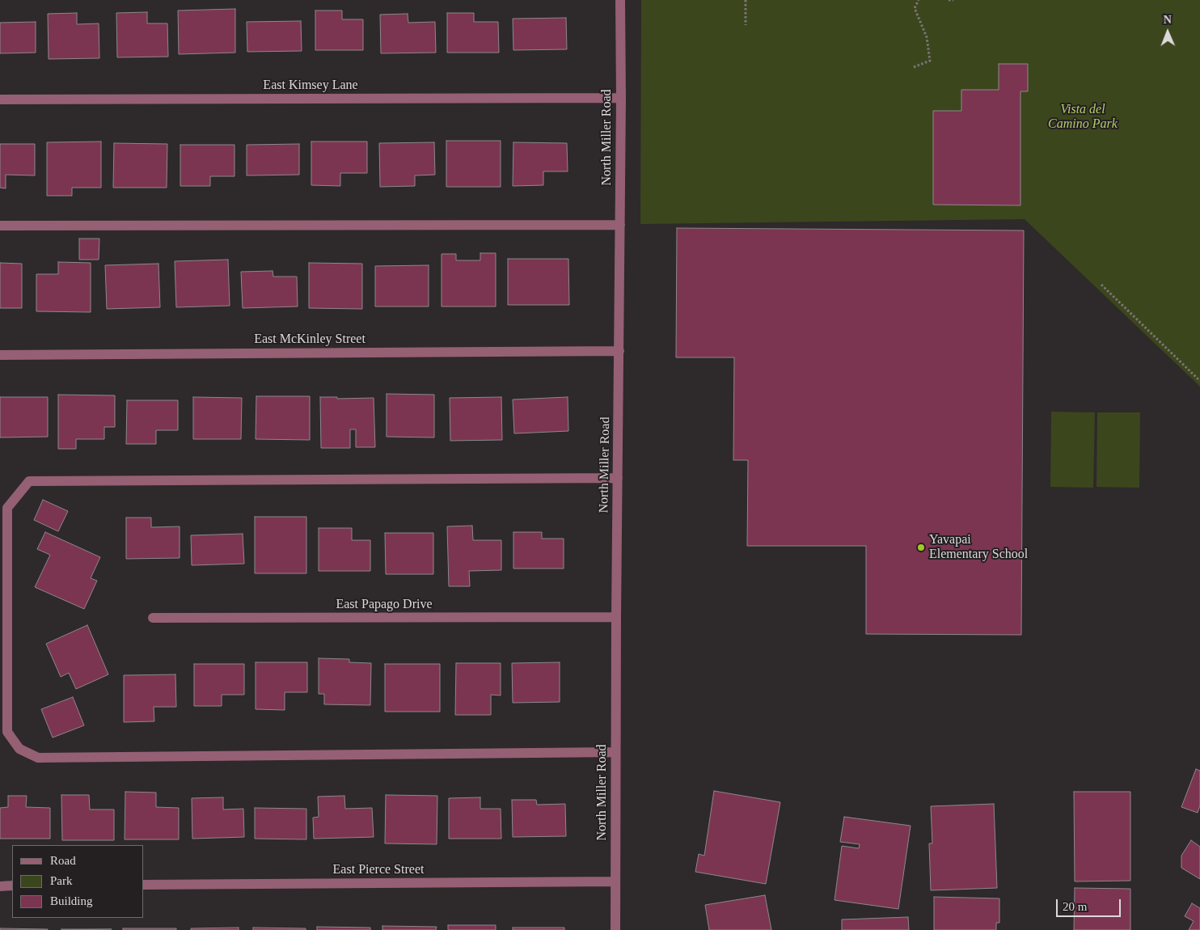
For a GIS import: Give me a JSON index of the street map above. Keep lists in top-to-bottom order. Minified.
{"streets":{"street":["East Kimsey Lane","North Miller Road","East McKinley Street","East Papago Drive","East Pierce Street"]},"crossings":[["East Kimsey Lane","North Miller Road"],["North Miller Road","East McKinley Street"],["North Miller Road","East Papago Drive"],["North Miller Road","East Pierce Street"]],"parks":["Vista del Camino Park"],"places":["Yavapai Elementary School"],"legend":["Road","Park","Building"],"scale_bar":"20 m","north":"top"}
